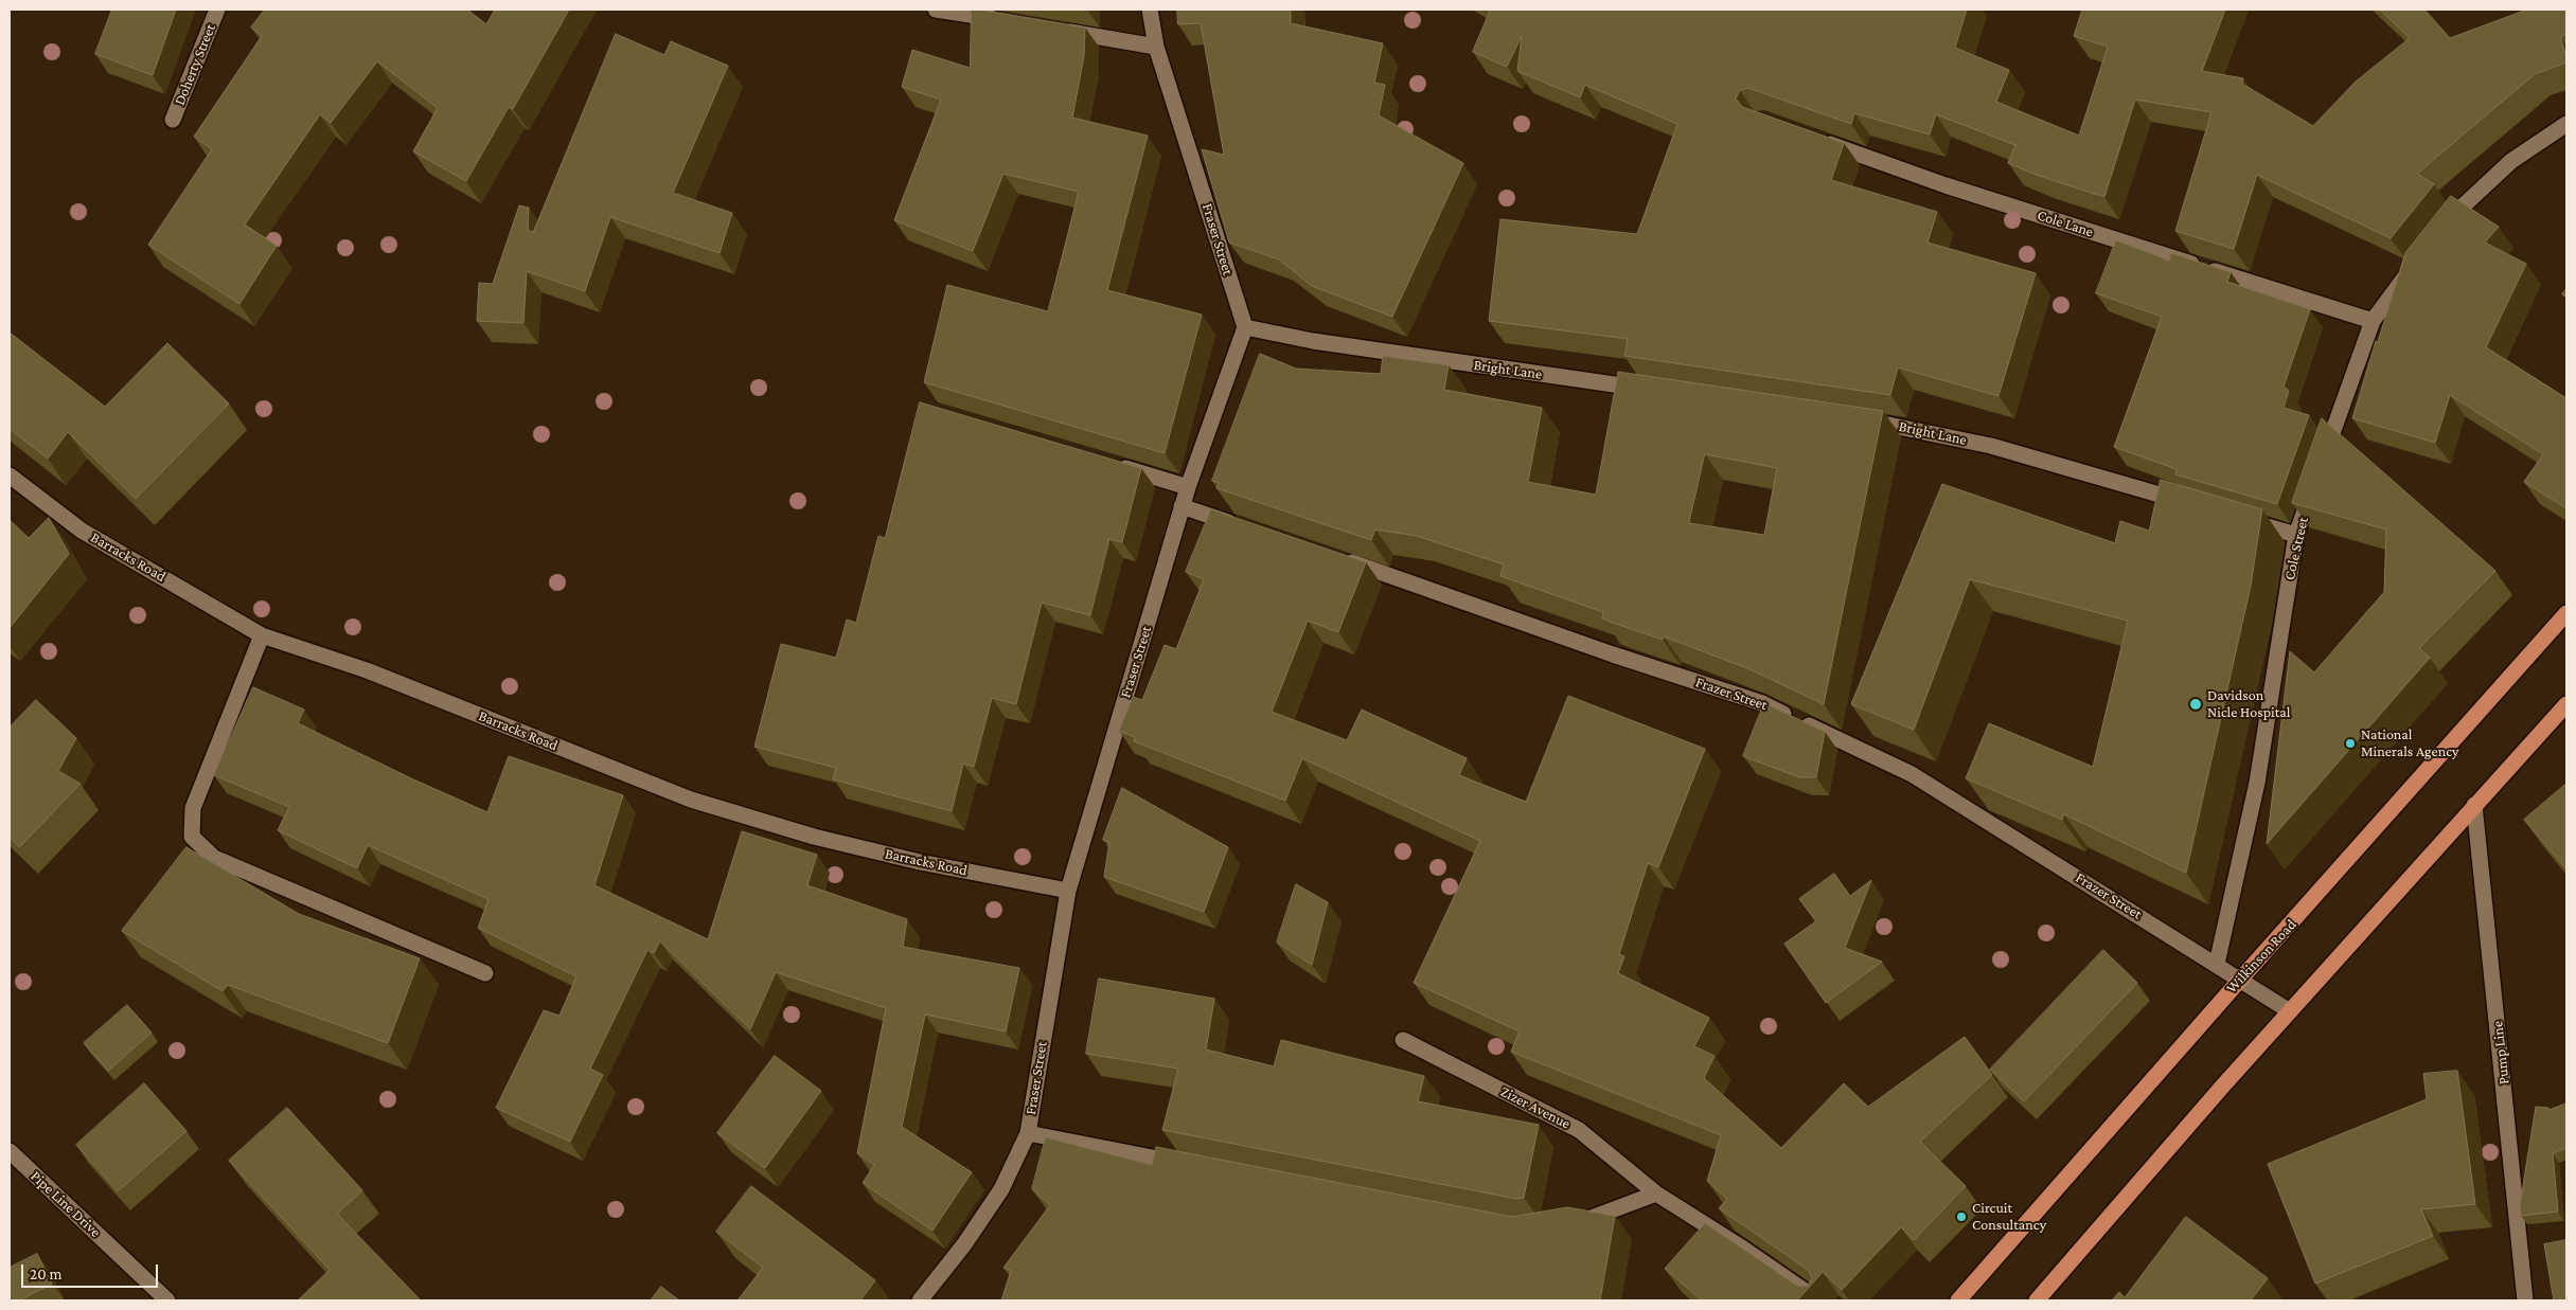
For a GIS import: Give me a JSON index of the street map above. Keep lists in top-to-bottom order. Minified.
{"streets":{"main road":["Wilkinson Road"],"street":["Doherty Street","Cole Lane","Fraser Street","Bright Lane","Cole Street","Barracks Road","Frazer Street","Pump Line","Zizer Avenue","Pipe Line Drive"]},"crossings":[["Fraser Street","Bright Lane"],["Fraser Street","Barracks Road"],["Cole Street","Frazer Street"],["Frazer Street","Wilkinson Road"]],"places":["Davidson Nicle Hospital","National Minerals Agency","Circuit Consultancy"],"scale_bar":"20 m"}
